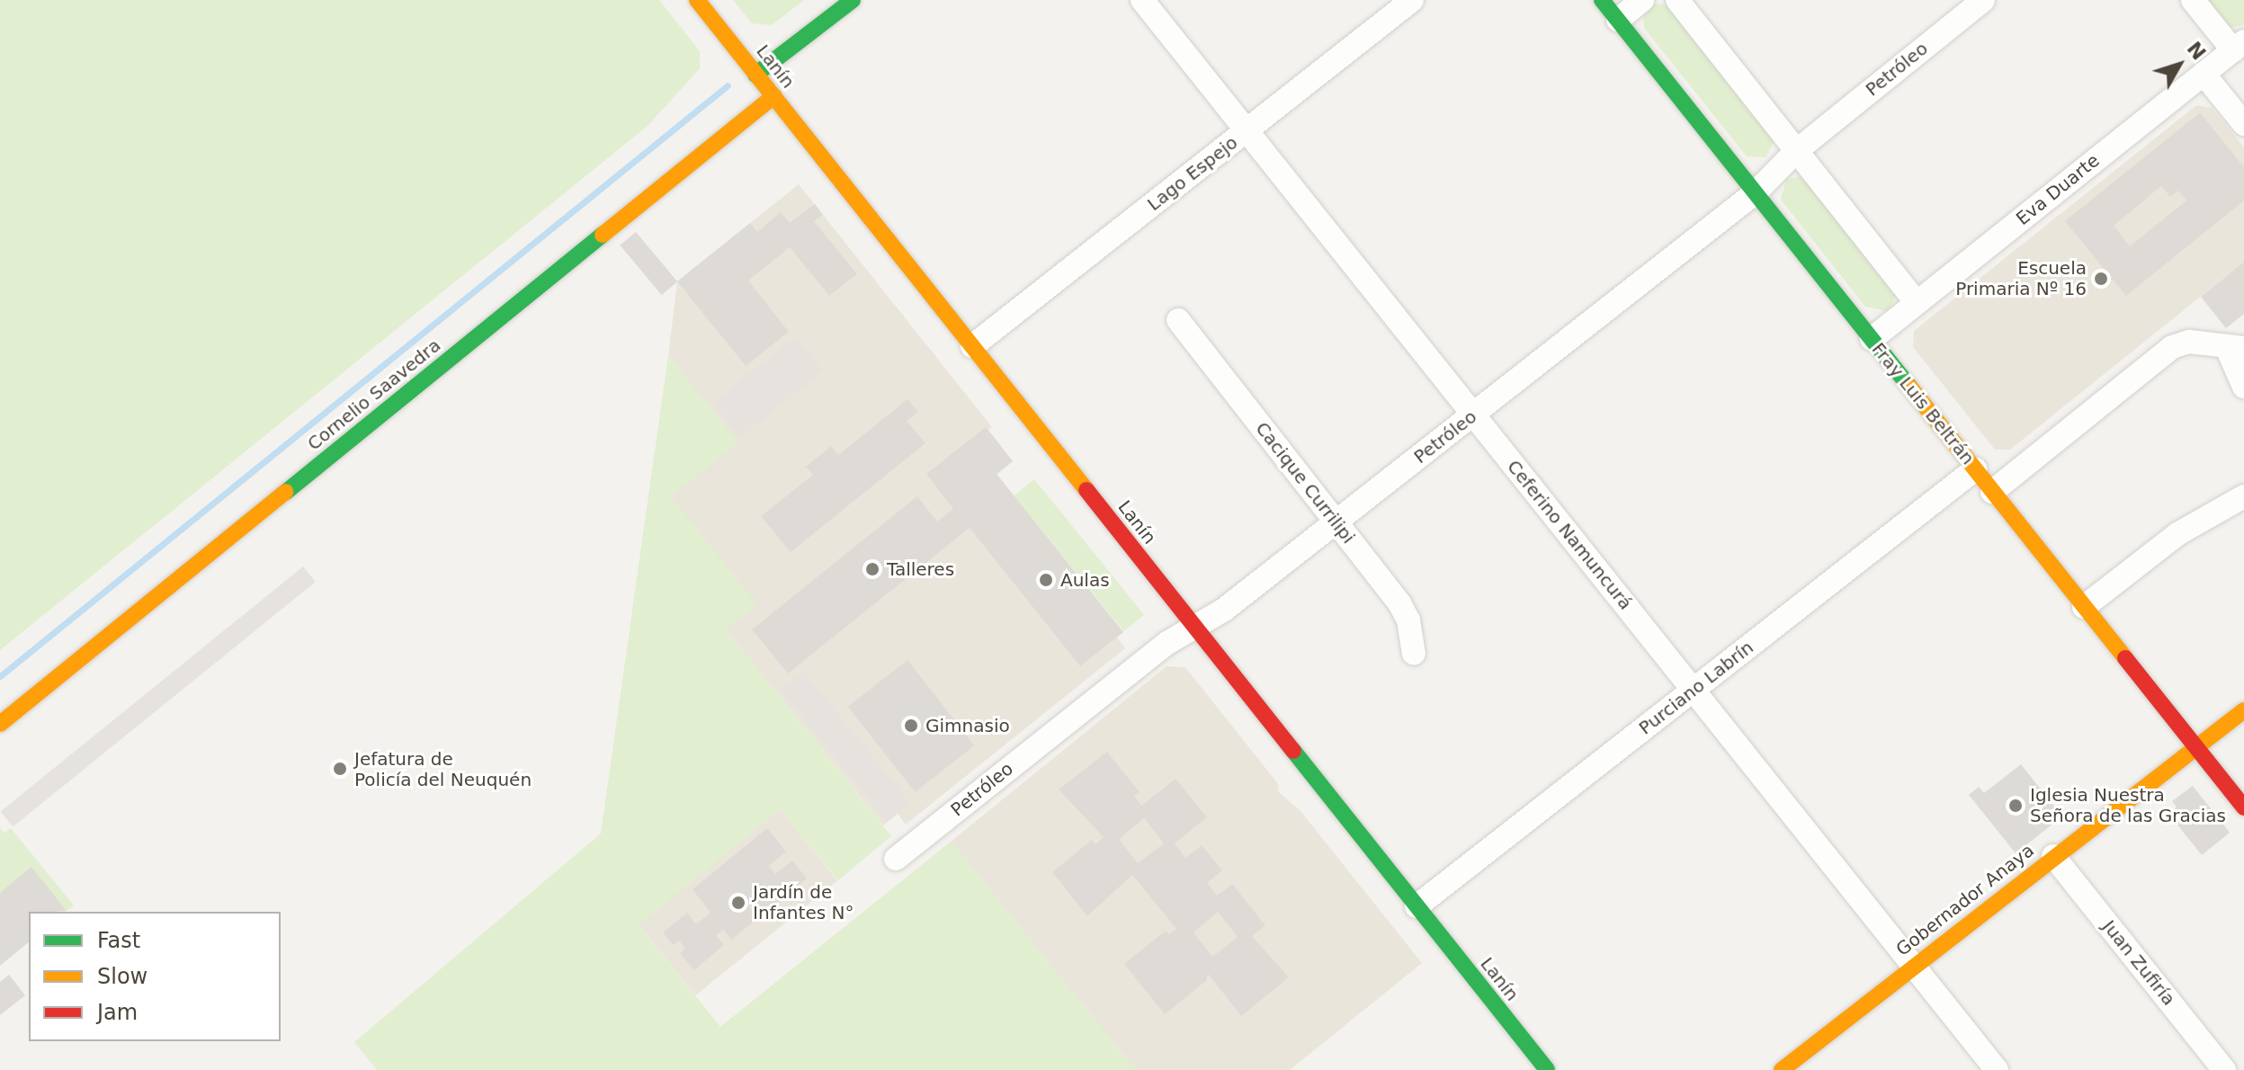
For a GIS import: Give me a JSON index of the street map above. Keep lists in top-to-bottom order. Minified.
{"streets":{"main road":["Lanín","Cornelio Saavedra","Fray Luis Beltrán","Gobernador Anaya"],"street":["Petróleo","Lago Espejo","Eva Duarte","Cacique Currilipi","Ceferino Namuncurá","Purciano Labrín","Juan Zufiría"]},"crossings":[["Lanín","Petróleo"],["Lanín","Lago Espejo"],["Lanín","Cornelio Saavedra"],["Lanín","Purciano Labrín"],["Petróleo","Fray Luis Beltrán"],["Petróleo","Cacique Currilipi"],["Petróleo","Ceferino Namuncurá"],["Lago Espejo","Ceferino Namuncurá"],["Eva Duarte","Fray Luis Beltrán"],["Fray Luis Beltrán","Purciano Labrín"],["Fray Luis Beltrán","Gobernador Anaya"],["Ceferino Namuncurá","Purciano Labrín"],["Ceferino Namuncurá","Gobernador Anaya"],["Gobernador Anaya","Juan Zufiría"]],"places":["Escuela Primaria Nº 16","Talleres","Aulas","Gimnasio","Jefatura de Policía del Neuquén","Iglesia Nuestra Señora de las Gracias","Jardín de Infantes N°"],"legend":["Fast","Slow","Jam"],"north":"top right"}
